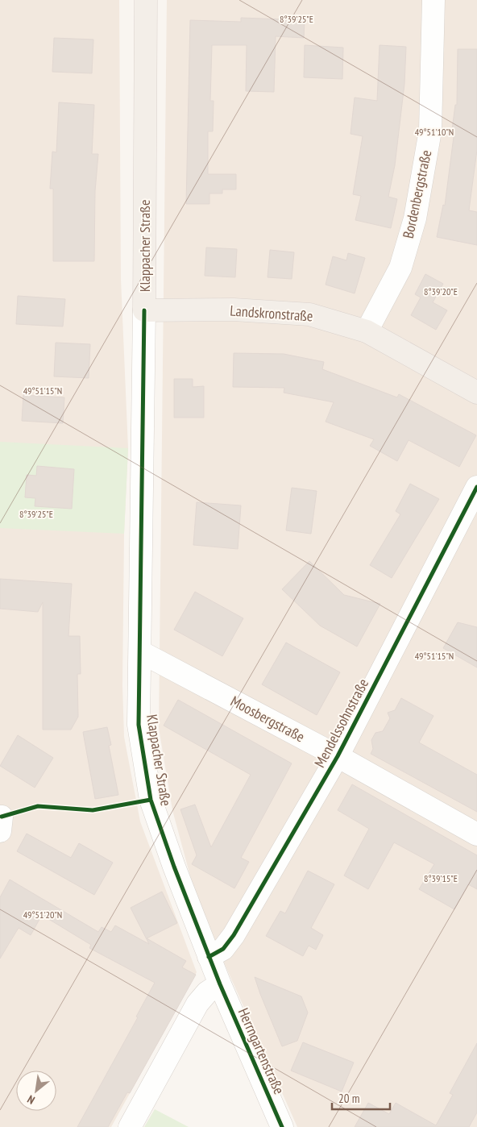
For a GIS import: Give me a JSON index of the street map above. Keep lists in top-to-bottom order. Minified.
{"streets":{"main road":["Klappacher Straße","Landskronstraße"],"street":["Bordenbergstraße","Moosbergstraße","Mendelssohnstraße","Herrngartenstraße"]},"crossings":[["Bordenbergstraße","Landskronstraße"],["Klappacher Straße","Landskronstraße"],["Klappacher Straße","Moosbergstraße"],["Klappacher Straße","Mendelssohnstraße"],["Klappacher Straße","Herrngartenstraße"],["Moosbergstraße","Mendelssohnstraße"]],"scale_bar":"20 m","north":"bottom left","coordinates":["8°39'25\"E","49°51'10\"N","8°39'20\"E","49°51'15\"N","8°39'15\"E","49°51'20\"N"]}
